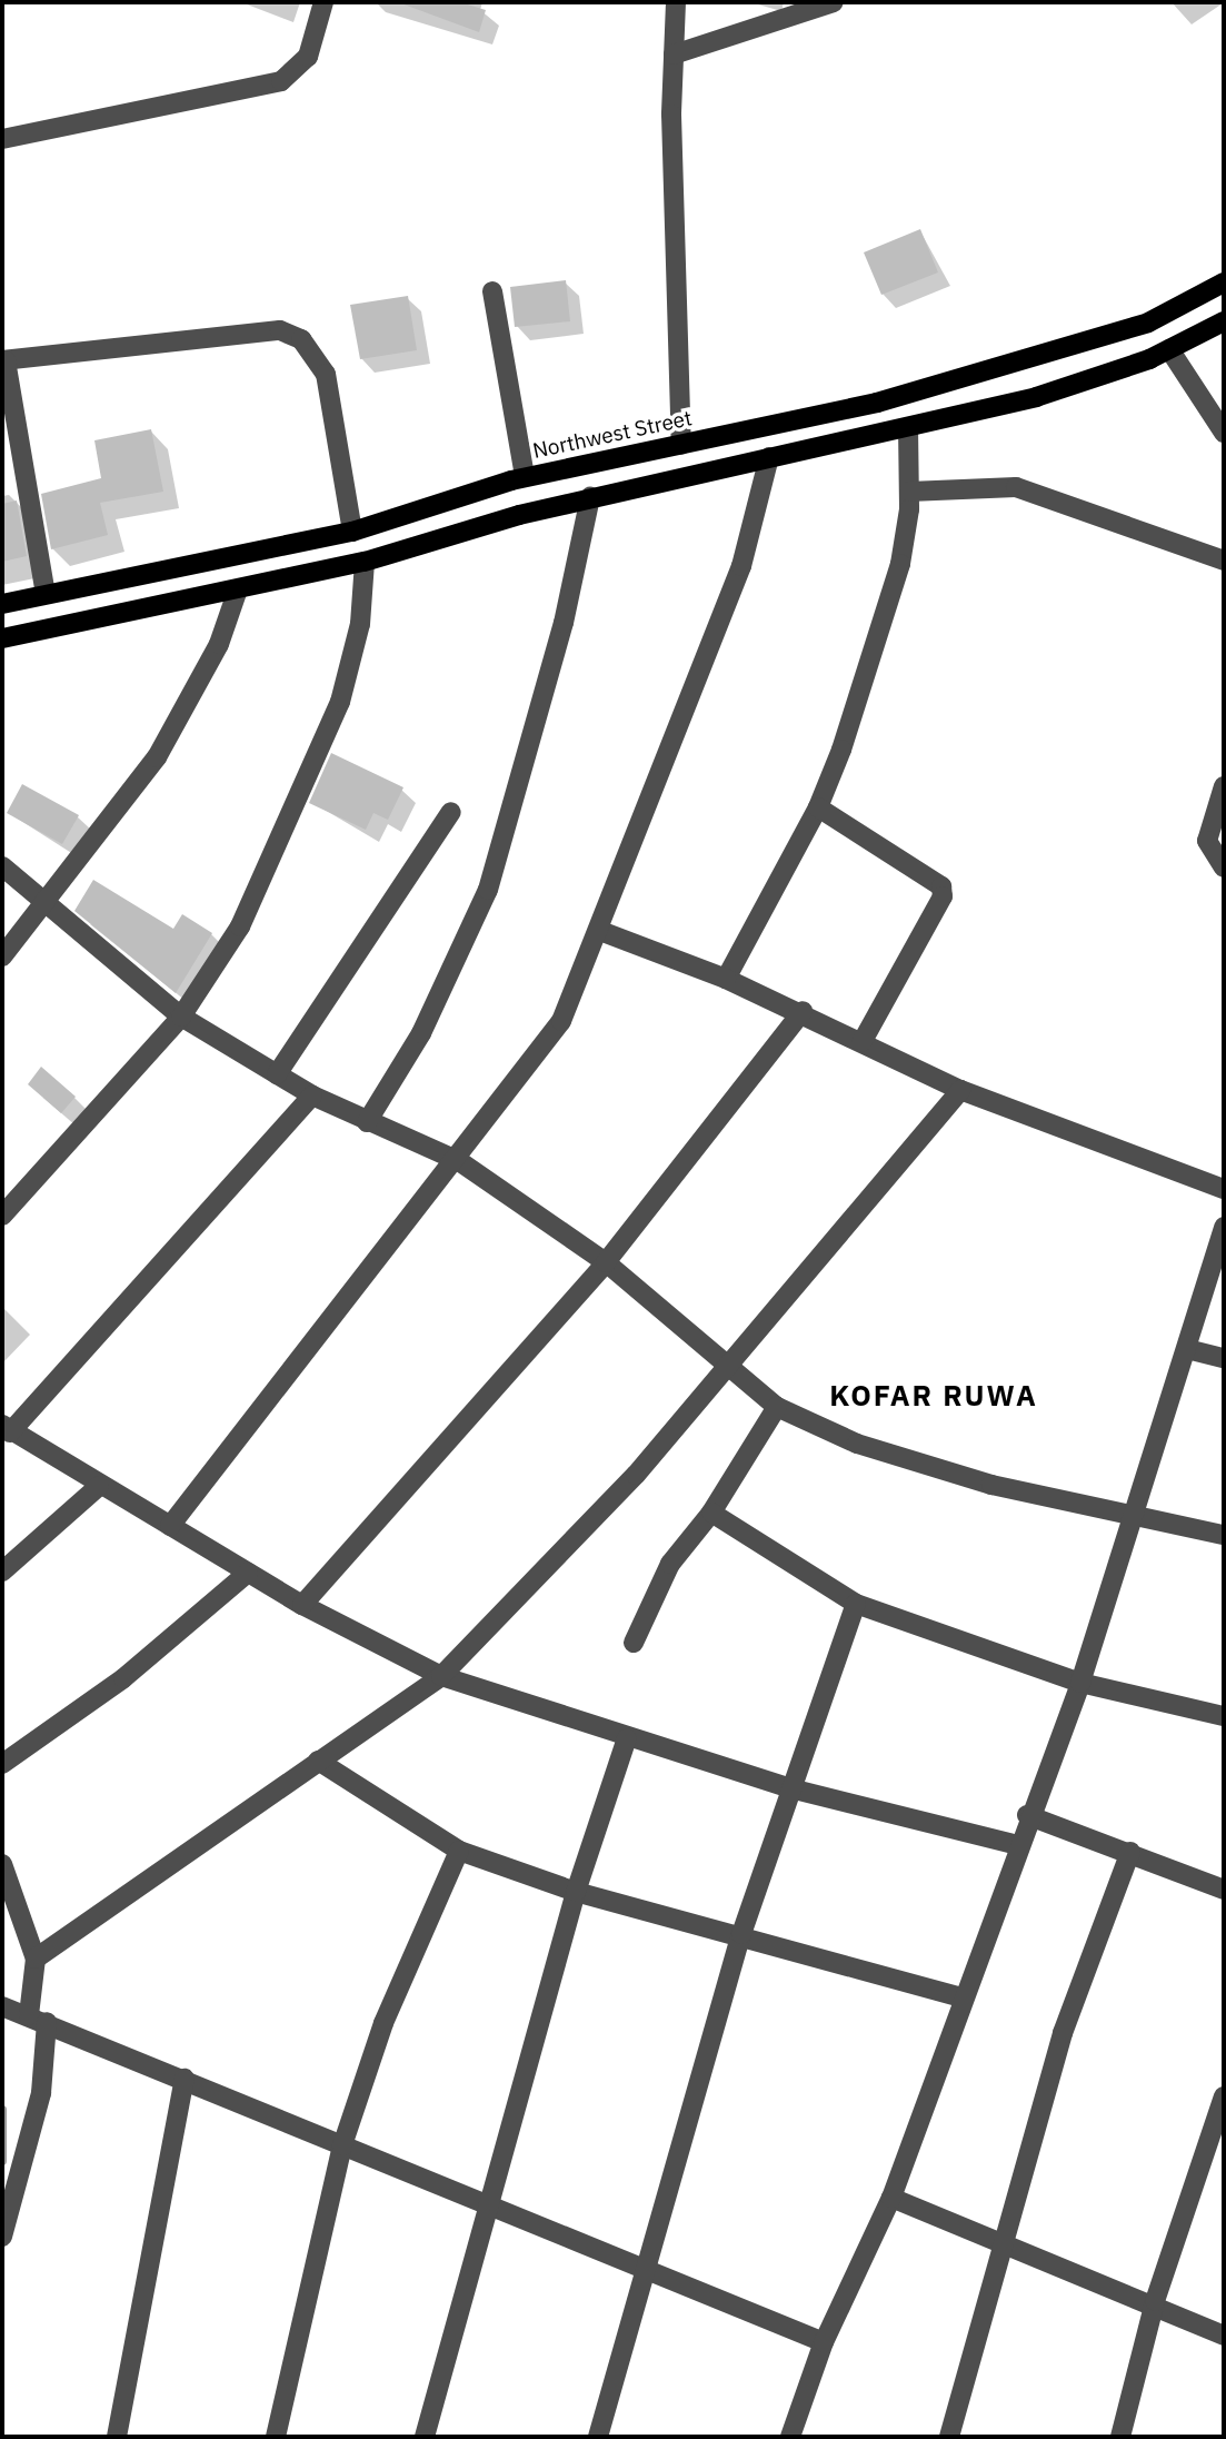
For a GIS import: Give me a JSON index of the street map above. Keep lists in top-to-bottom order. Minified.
{"streets":{"main road":["Northwest Street"]},"districts":["KOFAR RUWA"]}
